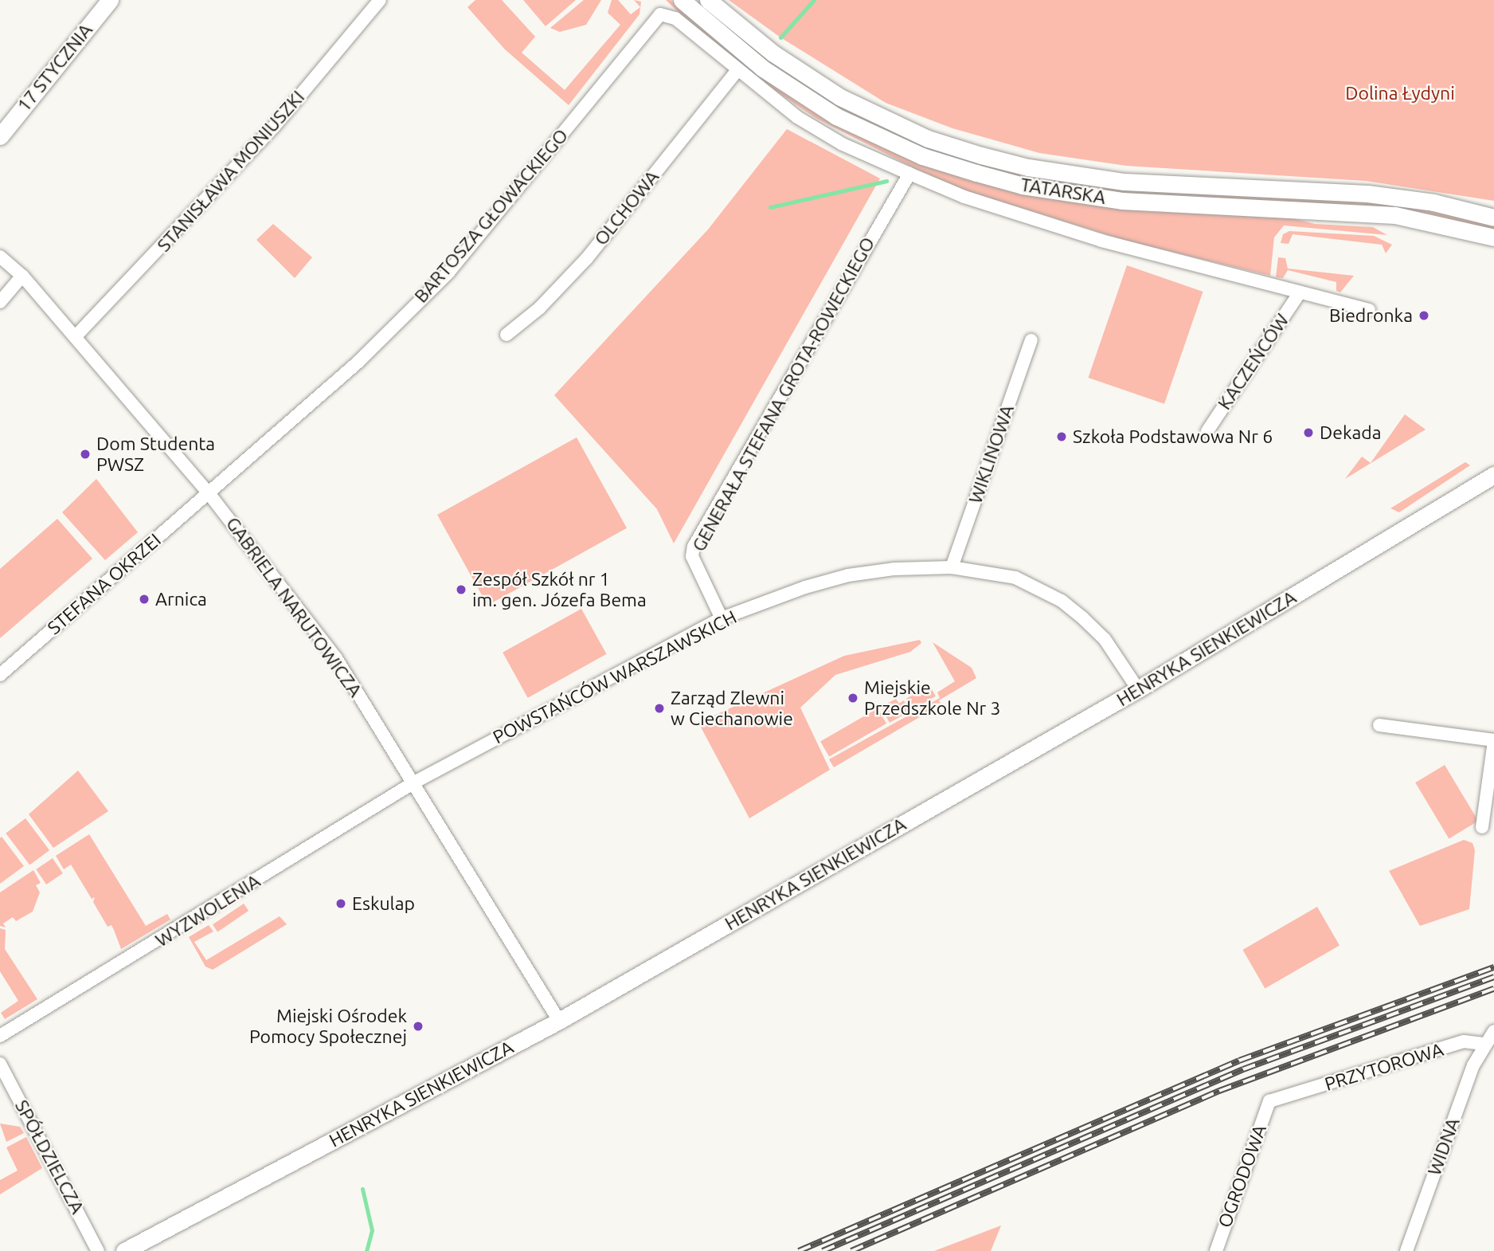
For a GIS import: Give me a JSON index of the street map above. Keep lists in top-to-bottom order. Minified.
{"streets":{"street":["17 STYCZNIA","STANISŁAWA MONIUSZKI","TATARSKA","OLCHOWA","BARTOSZA GŁOWACKIEGO","KACZEŃCÓW","GENERAŁA STEFANA GROTA-ROWECKIEGO","WIKLINOWA","STEFANA OKRZEI","GABRIELA NARUTOWICZA","HENRYKA SIENKIEWICZA","POWSTAŃCÓW WARSZAWSKICH","WYZWOLENIA","PRZYTOROWA","WIDNA","SPÓŁDZIELCZA","OGRODOWA"]},"crossings":[["STANISŁAWA MONIUSZKI","GABRIELA NARUTOWICZA"],["TATARSKA","OLCHOWA"],["TATARSKA","BARTOSZA GŁOWACKIEGO"],["TATARSKA","KACZEŃCÓW"],["TATARSKA","GENERAŁA STEFANA GROTA-ROWECKIEGO"],["BARTOSZA GŁOWACKIEGO","STEFANA OKRZEI"],["BARTOSZA GŁOWACKIEGO","GABRIELA NARUTOWICZA"],["GENERAŁA STEFANA GROTA-ROWECKIEGO","POWSTAŃCÓW WARSZAWSKICH"],["WIKLINOWA","POWSTAŃCÓW WARSZAWSKICH"],["STEFANA OKRZEI","GABRIELA NARUTOWICZA"],["GABRIELA NARUTOWICZA","HENRYKA SIENKIEWICZA"],["GABRIELA NARUTOWICZA","POWSTAŃCÓW WARSZAWSKICH"],["GABRIELA NARUTOWICZA","WYZWOLENIA"],["HENRYKA SIENKIEWICZA","POWSTAŃCÓW WARSZAWSKICH"],["POWSTAŃCÓW WARSZAWSKICH","WYZWOLENIA"],["PRZYTOROWA","WIDNA"],["PRZYTOROWA","OGRODOWA"]],"parks":["Dolina Łydyni"],"places":["Biedronka","Dekada","Szkoła Podstawowa Nr 6","Dom Studenta PWSZ","Zespół Szkół nr 1 im. gen. Józefa Bema","Arnica","Miejskie Przedszkole Nr 3","Zarząd Zlewni w Ciechanowie","Eskulap","Miejski Ośrodek Pomocy Społecznej"]}
